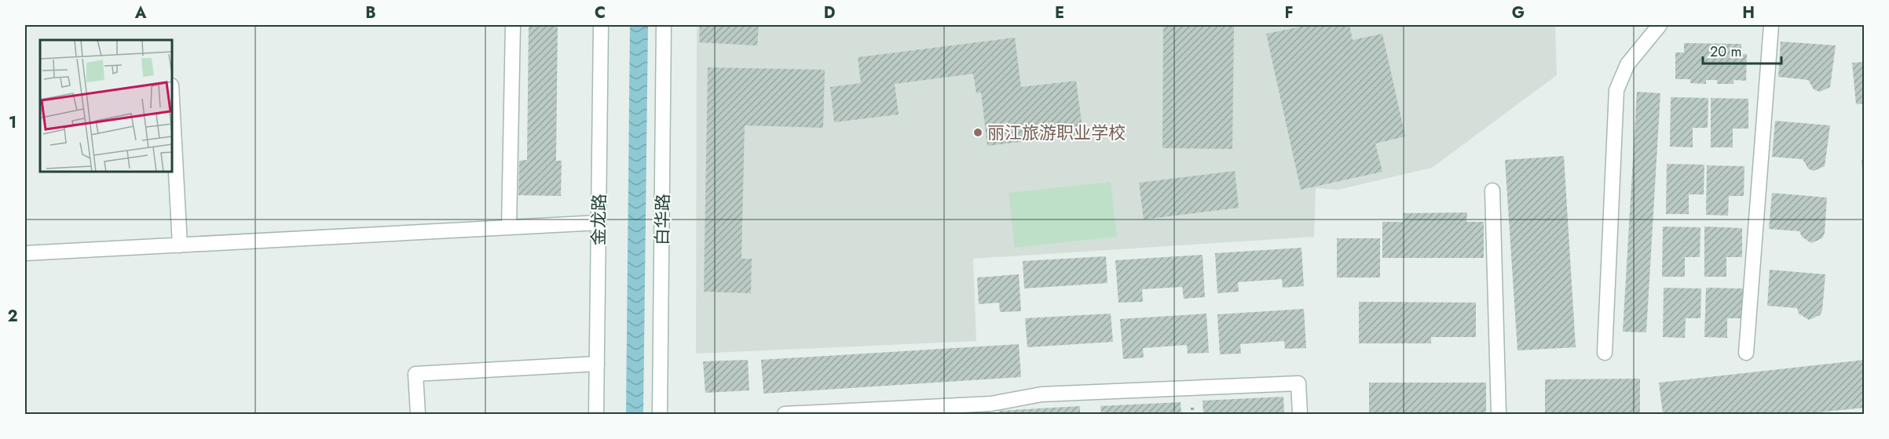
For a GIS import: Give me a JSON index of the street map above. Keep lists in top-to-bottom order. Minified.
{"streets":{"main road":["金龙路","白华路"]},"places":["丽江旅游职业学校"],"scale_bar":"20 m","grid":{"columns":["A","B","C","D","E","F","G","H"],"rows":["1","2"]}}
